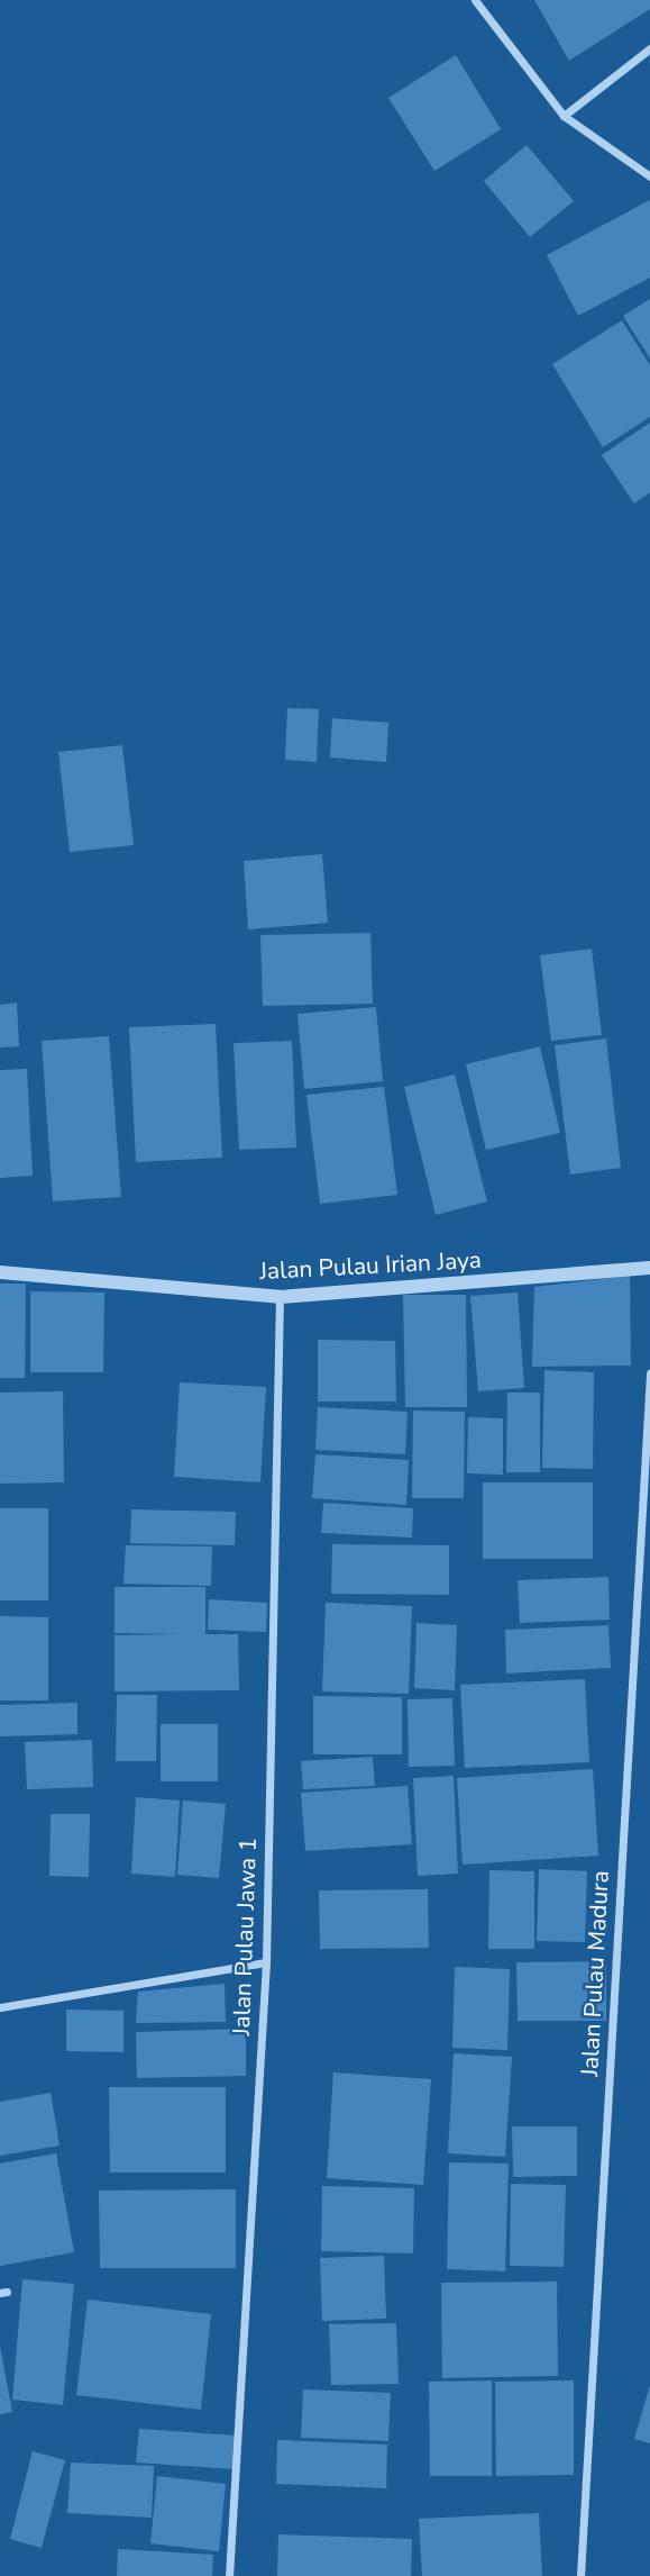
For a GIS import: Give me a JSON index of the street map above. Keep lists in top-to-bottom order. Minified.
{"streets":{"street":["Jalan Pulau Irian Jaya","Jalan Pulau Jawa 1","Jalan Pulau Madura"]},"crossings":[["Jalan Pulau Irian Jaya","Jalan Pulau Jawa 1"]]}
